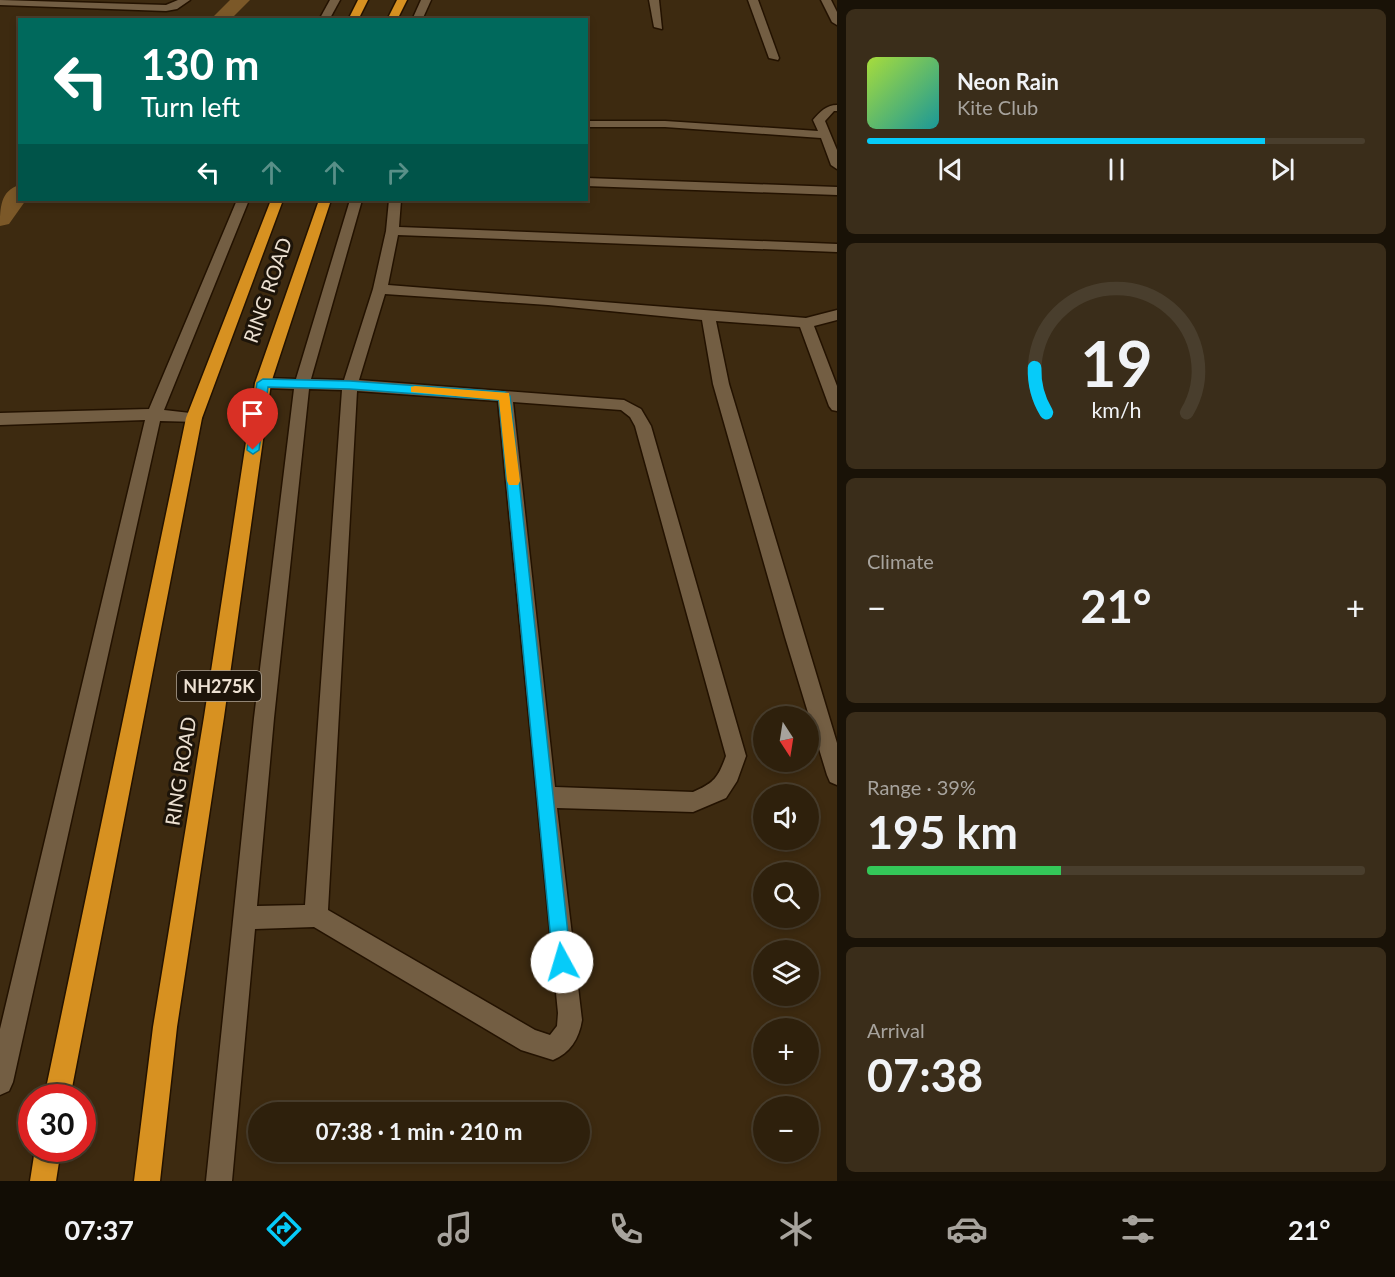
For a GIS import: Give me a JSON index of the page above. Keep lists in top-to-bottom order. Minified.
{"streets":{"highway":["RING ROAD","NH275K"]},"north":"bottom","page":{"turn":["130 m","Turn left"],"song":["Neon Rain","Kite Club"],"tile":["Climate",["Range · 39%","195 km"],["Arrival","07:38"]],"heat":["−","21°","+"],"map_buttons":["+","−"],"limit":"30","trip":"07:38 · 1 min · 210 m","tabs":["07:37","21°"],"gauge":["19","km/h"]}}
